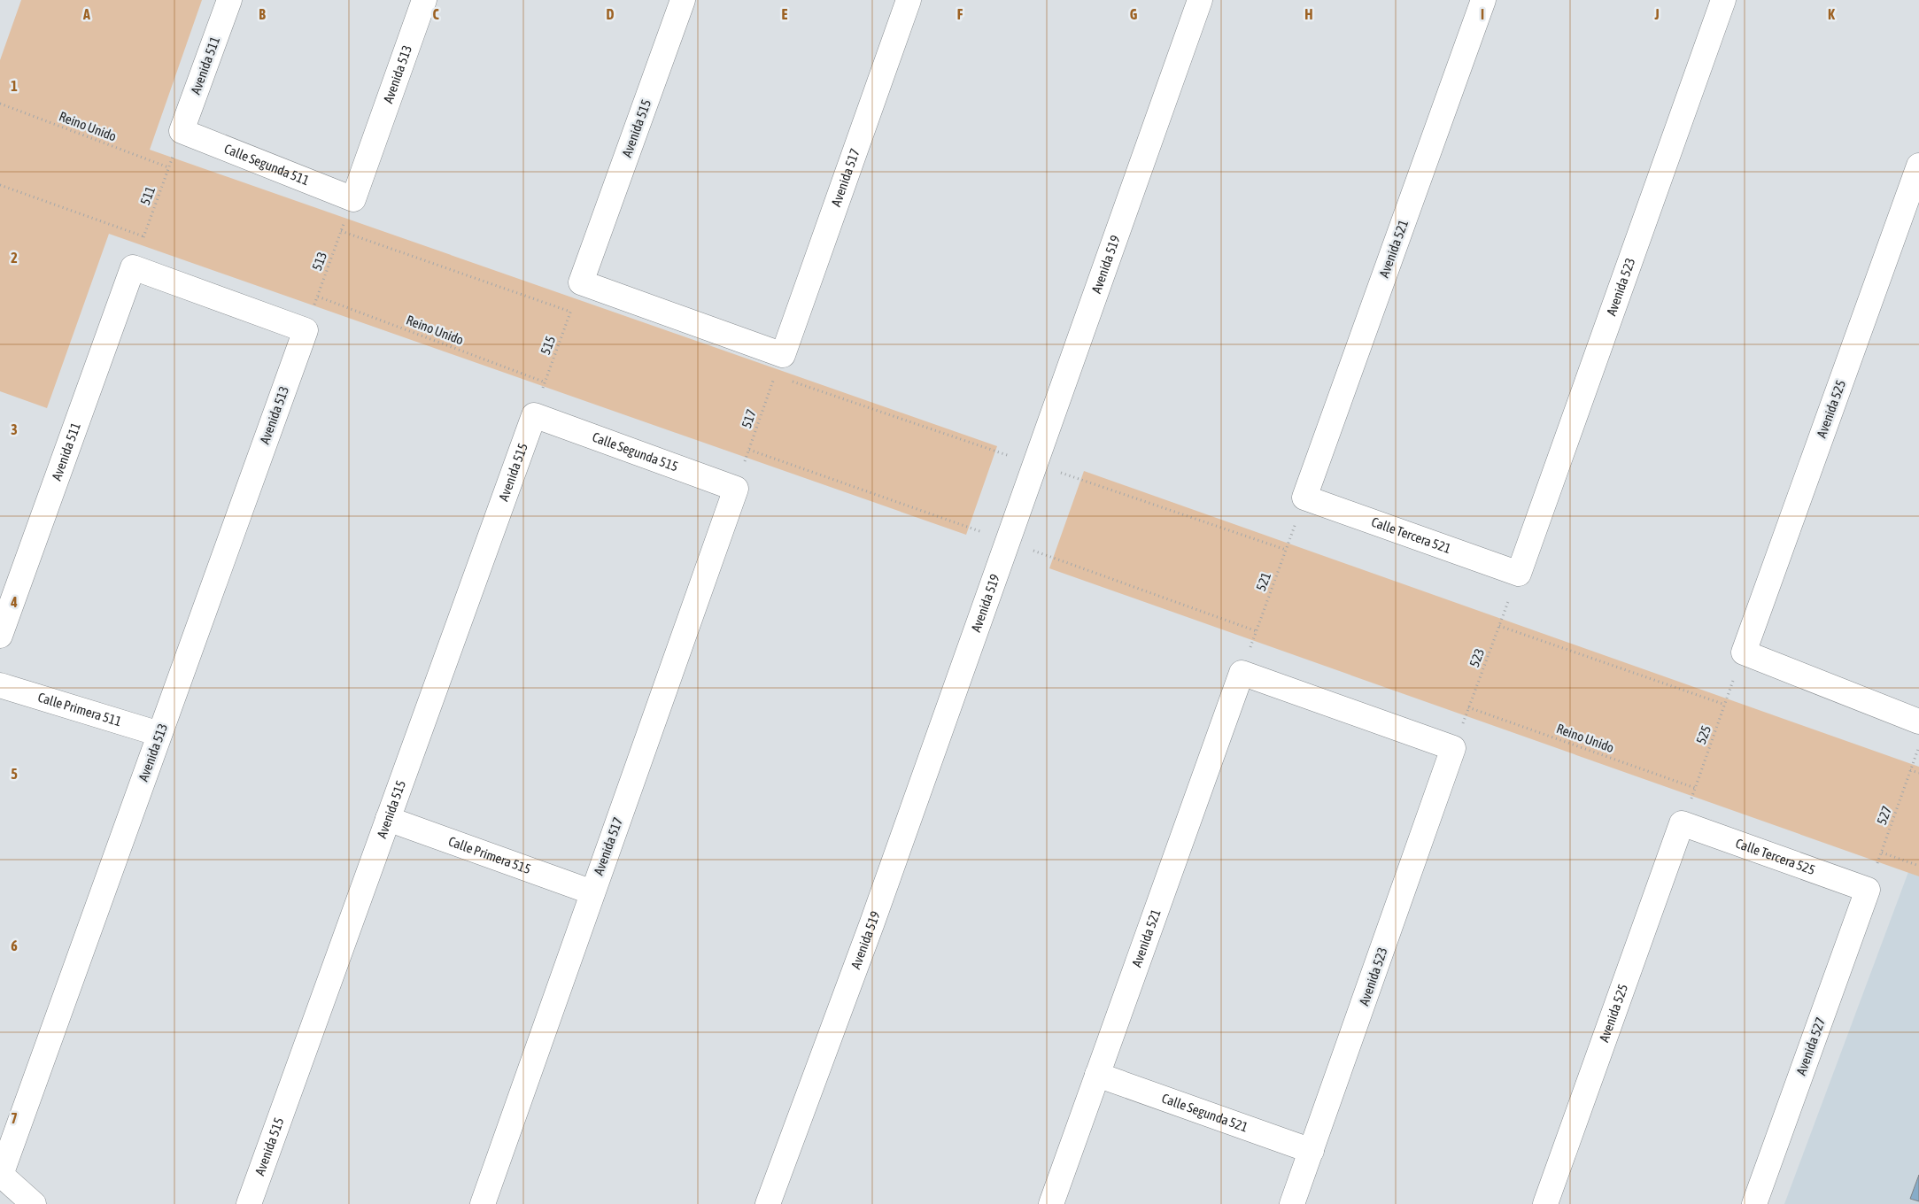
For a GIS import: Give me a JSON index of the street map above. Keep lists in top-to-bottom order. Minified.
{"streets":{"street":["Avenida 511","Avenida 513","Avenida 515","Calle Segunda 511","Avenida 517","Avenida 521","Avenida 519","Avenida 523","Avenida 525","Calle Segunda 515","Calle Tercera 521","Calle Primera 511","Calle Primera 515","Calle Tercera 525","Avenida 527","Calle Segunda 521"],"path":["Reino Unido","511","513","515","517","521","523","525","527"]},"crossings":[["Avenida 511","Calle Segunda 511"],["Avenida 511","511"],["Avenida 513","Calle Segunda 511"],["Avenida 513","513"],["Avenida 513","Calle Primera 511"],["Reino Unido","511"],["Reino Unido","513"],["Reino Unido","515"],["Reino Unido","523"],["Reino Unido","525"],["Avenida 515","515"],["Avenida 515","Calle Segunda 515"],["Avenida 515","Calle Primera 515"],["Calle Segunda 511","511"],["Calle Segunda 511","513"],["Avenida 517","517"],["Avenida 517","Calle Segunda 515"],["Avenida 517","Calle Primera 515"],["Avenida 521","Calle Tercera 521"],["Avenida 521","521"],["Avenida 521","Calle Segunda 521"],["Avenida 523","Calle Tercera 521"],["Avenida 523","523"],["Avenida 523","Calle Segunda 521"],["515","Calle Segunda 515"],["Avenida 525","525"],["Avenida 525","Calle Tercera 525"],["517","Calle Segunda 515"],["Calle Tercera 521","521"],["Calle Tercera 521","523"],["525","Calle Tercera 525"],["527","Calle Tercera 525"],["527","Avenida 527"],["Calle Tercera 525","Avenida 527"]],"grid":{"columns":["A","B","C","D","E","F","G","H","I","J","K"],"rows":["1","2","3","4","5","6","7"]}}
